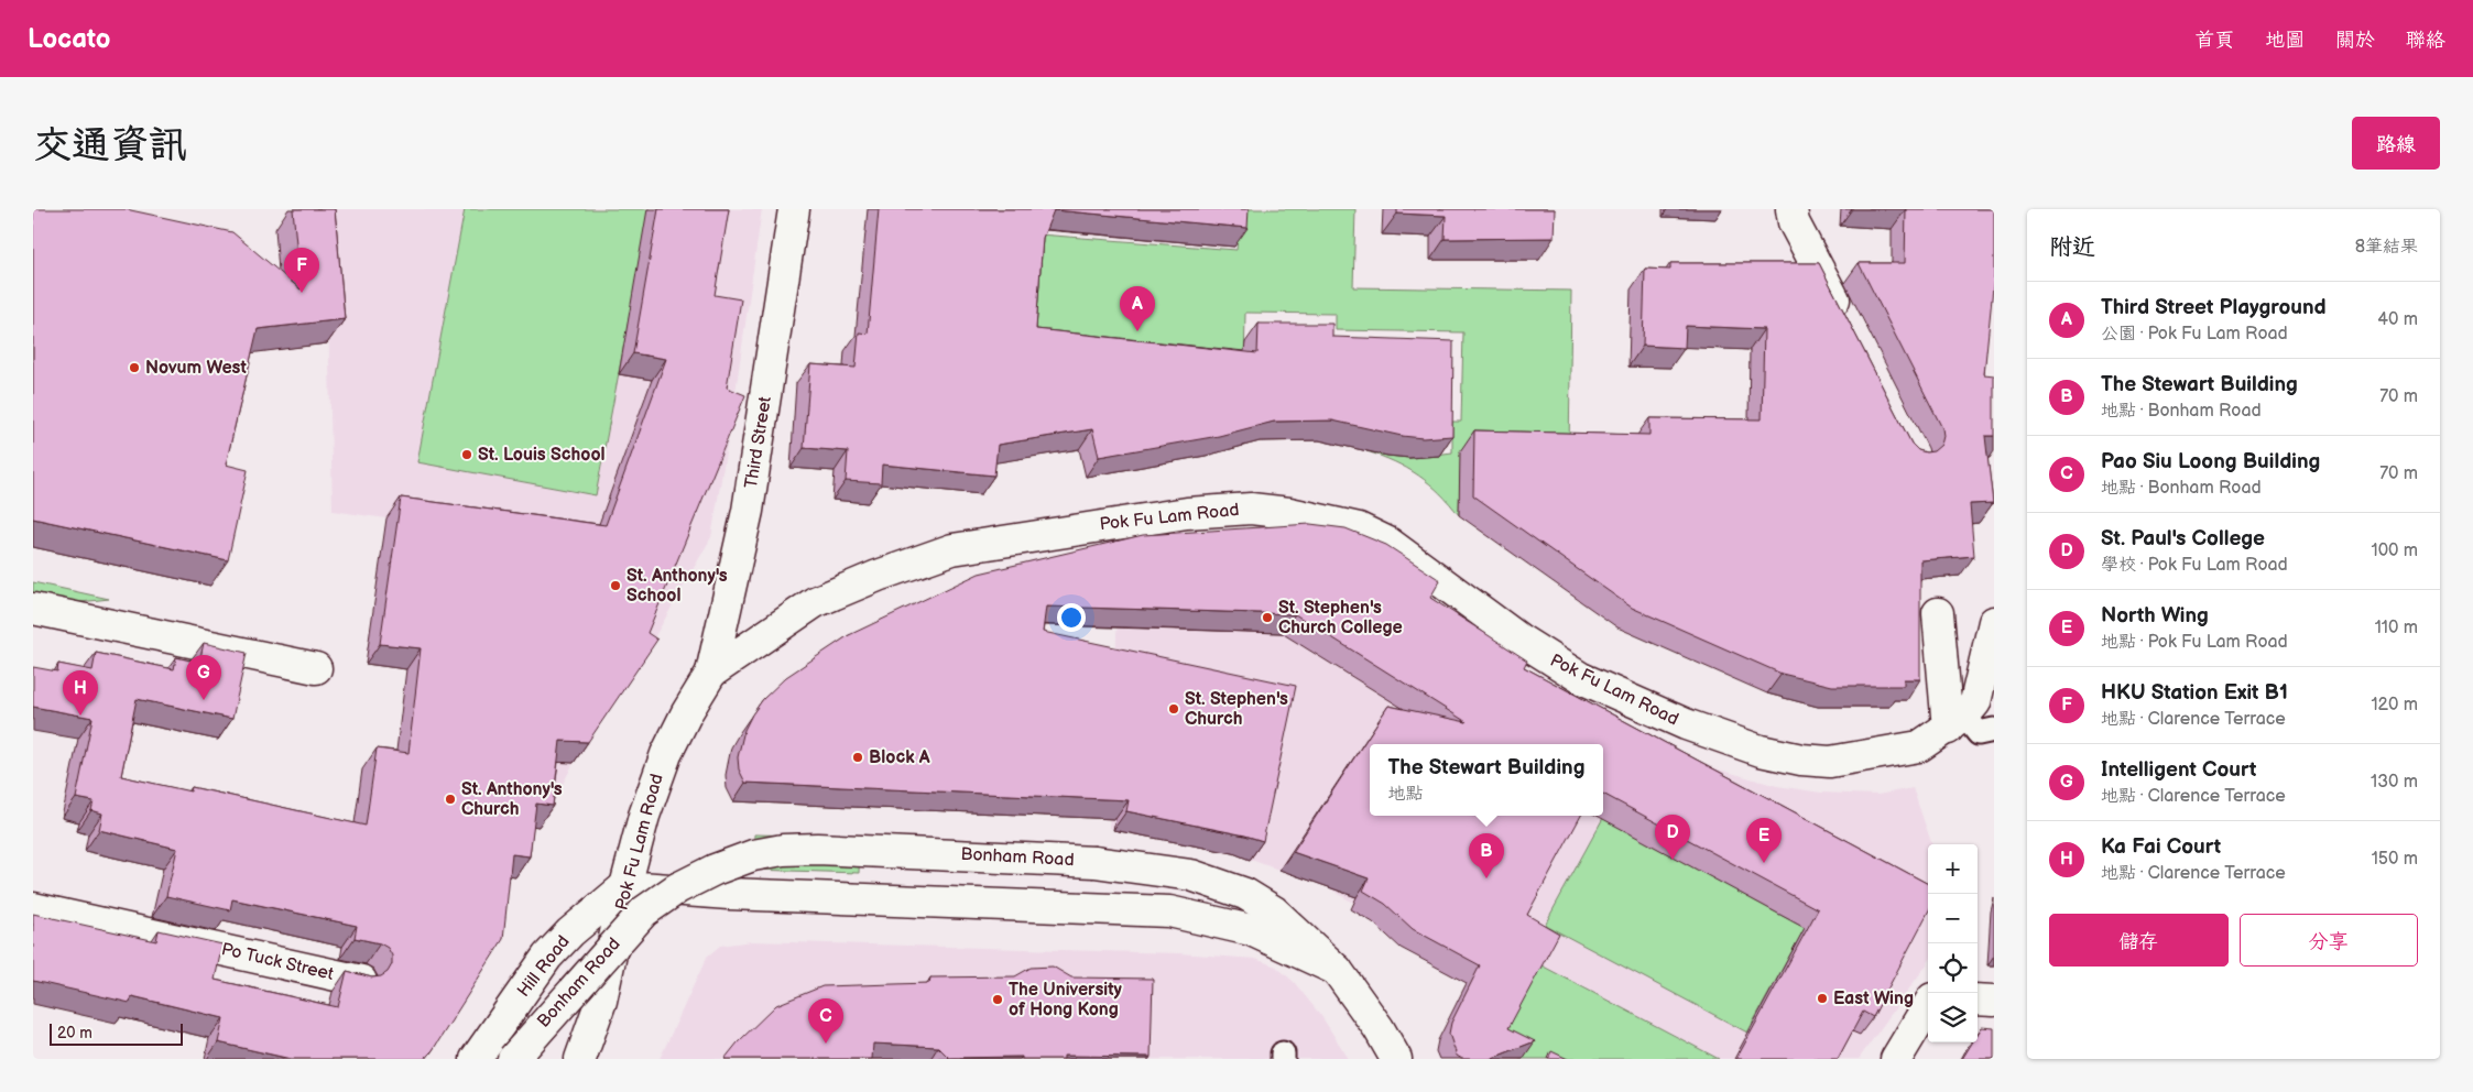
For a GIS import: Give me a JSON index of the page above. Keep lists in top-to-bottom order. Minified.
{"streets":{"main road":["Third Street","Pok Fu Lam Road","Bonham Road","Po Tuck Street","Hill Road"]},"crossings":[["Third Street","Pok Fu Lam Road"],["Pok Fu Lam Road","Bonham Road"],["Pok Fu Lam Road","Hill Road"],["Bonham Road","Hill Road"]],"places":["Novum West","St. Louis School","St. Anthony's School","St. Stephen's Church College","St. Stephen's Church","Block A","St. Anthony's Church","East Wing","The University of Hong Kong"],"scale_bar":"20 m","page":{"header":"Locato","nav":["首頁","地圖","關於","聯絡"],"buttons":["路線",["儲存","分享"]],"title":"交通資訊","heading":["附近","8筆結果"],"pins":["F","A","G","H","D","E","B","C"],"list":[{"mark":"A","name":"Third Street Playground","note":"公園 · Pok Fu Lam Road","value":"40 m"},{"mark":"B","name":"The Stewart Building","note":"地點 · Bonham Road","value":"70 m"},{"mark":"C","name":"Pao Siu Loong Building","note":"地點 · Bonham Road","value":"70 m"},{"mark":"D","name":"St. Paul's College","note":"學校 · Pok Fu Lam Road","value":"100 m"},{"mark":"E","name":"North Wing","note":"地點 · Pok Fu Lam Road","value":"110 m"},{"mark":"F","name":"HKU Station Exit B1","note":"地點 · Clarence Terrace","value":"120 m"},{"mark":"G","name":"Intelligent Court","note":"地點 · Clarence Terrace","value":"130 m"},{"mark":"H","name":"Ka Fai Court","note":"地點 · Clarence Terrace","value":"150 m"}],"popup":["The Stewart Building","地點"],"map_buttons":["+","−"],"scale":"20 m"}}
